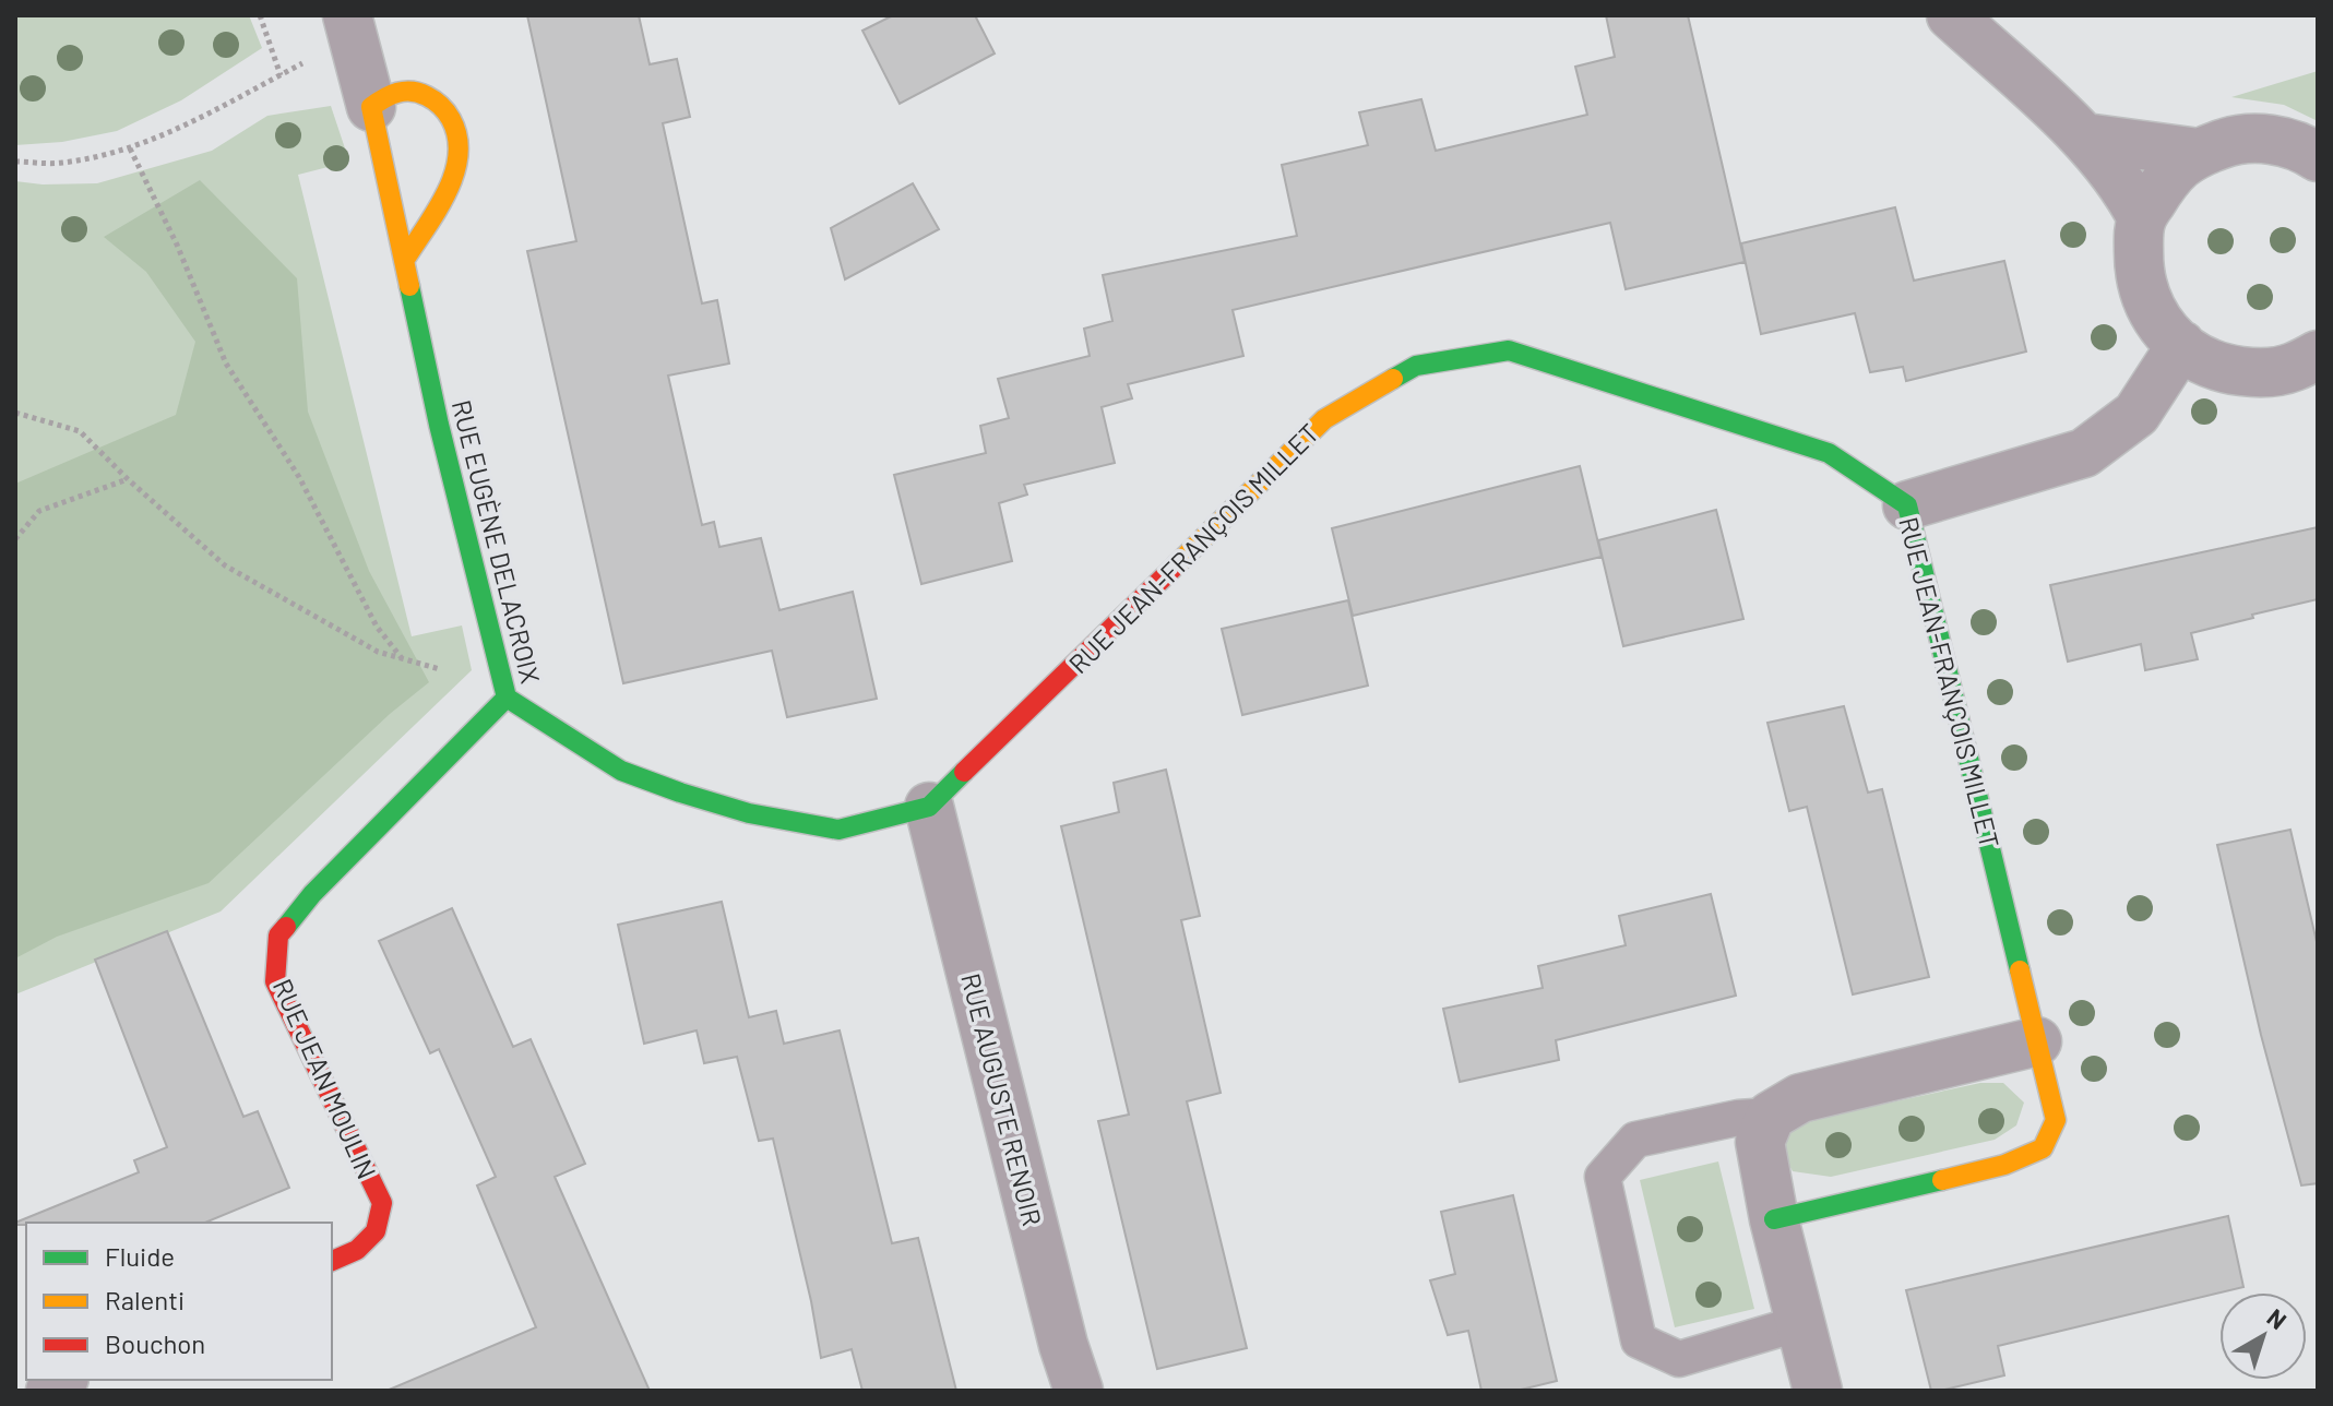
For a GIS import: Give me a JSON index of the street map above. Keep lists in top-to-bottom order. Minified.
{"streets":{"street":["RUE EUGÈNE DELACROIX","RUE JEAN-FRANÇOIS MILLET","RUE JEAN MOULIN","RUE AUGUSTE RENOIR"]},"crossings":[["RUE EUGÈNE DELACROIX","RUE JEAN-FRANÇOIS MILLET"],["RUE EUGÈNE DELACROIX","RUE JEAN MOULIN"],["RUE EUGÈNE DELACROIX","RUE AUGUSTE RENOIR"],["RUE JEAN-FRANÇOIS MILLET","RUE AUGUSTE RENOIR"]],"legend":["Fluide","Ralenti","Bouchon"],"north":"top right"}
